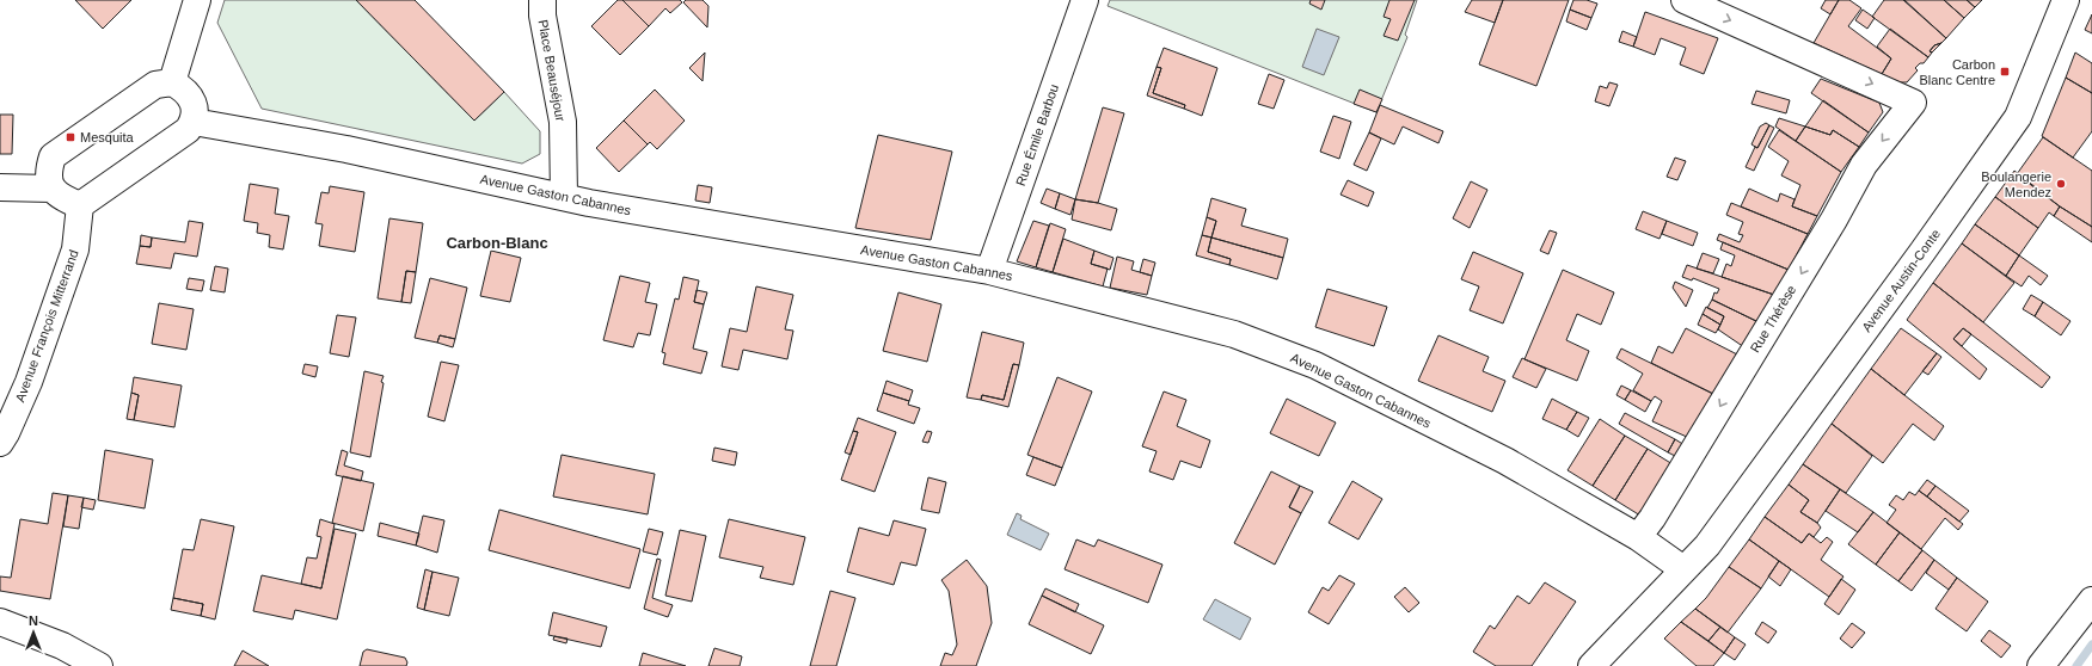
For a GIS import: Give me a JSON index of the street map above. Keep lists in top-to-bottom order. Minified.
{"streets":{"street":["Place Beauséjour","Rue Émile Barbou","Avenue Gaston Cabannes","Avenue Austin-Conte","Rue Thérèse","Avenue François Mitterrand"]},"crossings":[["Place Beauséjour","Avenue Gaston Cabannes"],["Rue Émile Barbou","Avenue Gaston Cabannes"],["Avenue Gaston Cabannes","Avenue Austin-Conte"],["Avenue Gaston Cabannes","Rue Thérèse"]],"districts":["Carbon-Blanc"],"places":{"transit":["Carbon Blanc Centre","Mesquita"],"other":["Boulangerie Mendez"]},"north":"top"}
